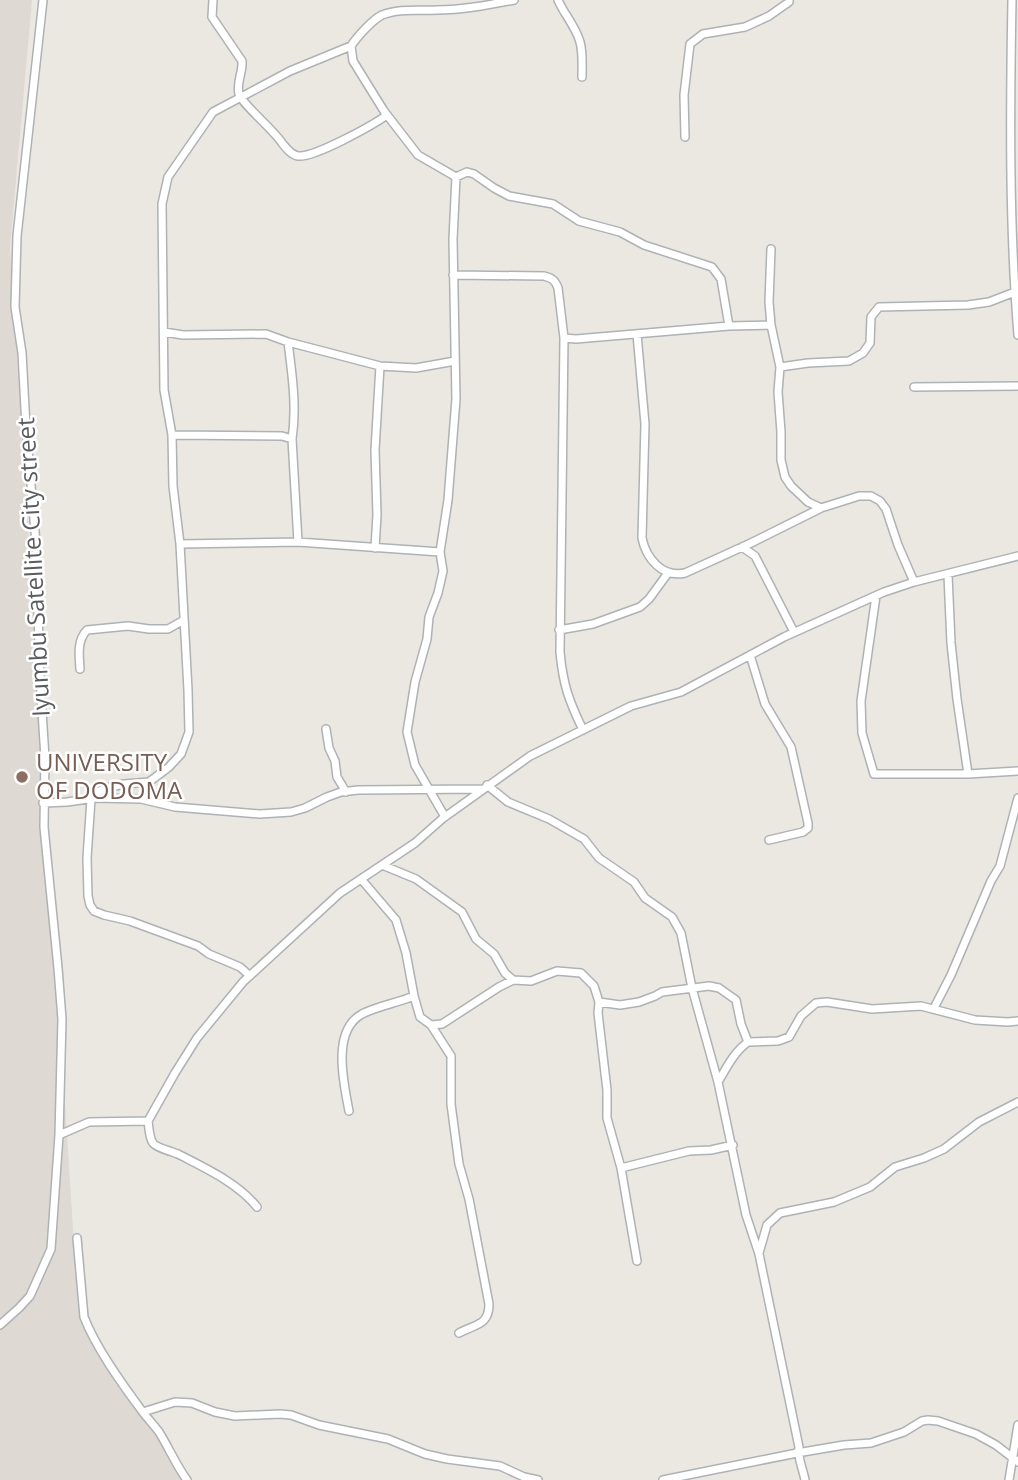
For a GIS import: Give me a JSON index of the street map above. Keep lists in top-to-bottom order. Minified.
{"streets":{"street":["Iyumbu Satellite City street"]},"places":["UNIVERSITY OF DODOMA"]}
